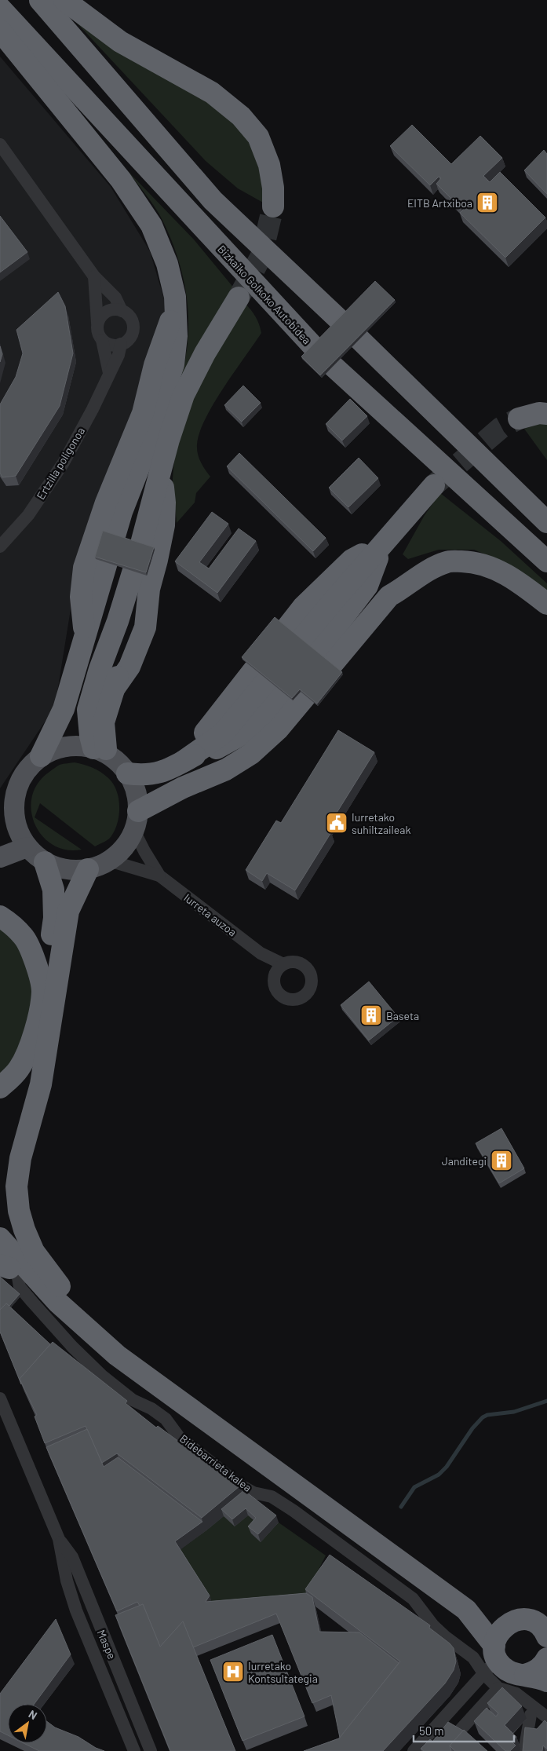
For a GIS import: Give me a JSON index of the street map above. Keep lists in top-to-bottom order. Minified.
{"streets":{"highway":["Bizkaiko Golkoko Autobidea"],"street":["Ertzilla poligonoa","Iurreta auzoa","Bidebarrieta kalea","Maspe"]},"places":{"building":["EITB Artxiboa","Baseta","Janditegi"],"public building":["Iurretako suhiltzaileak"],"hospital":["Iurretako Kontsultategia"]},"scale_bar":"50 m","north":"top right"}
